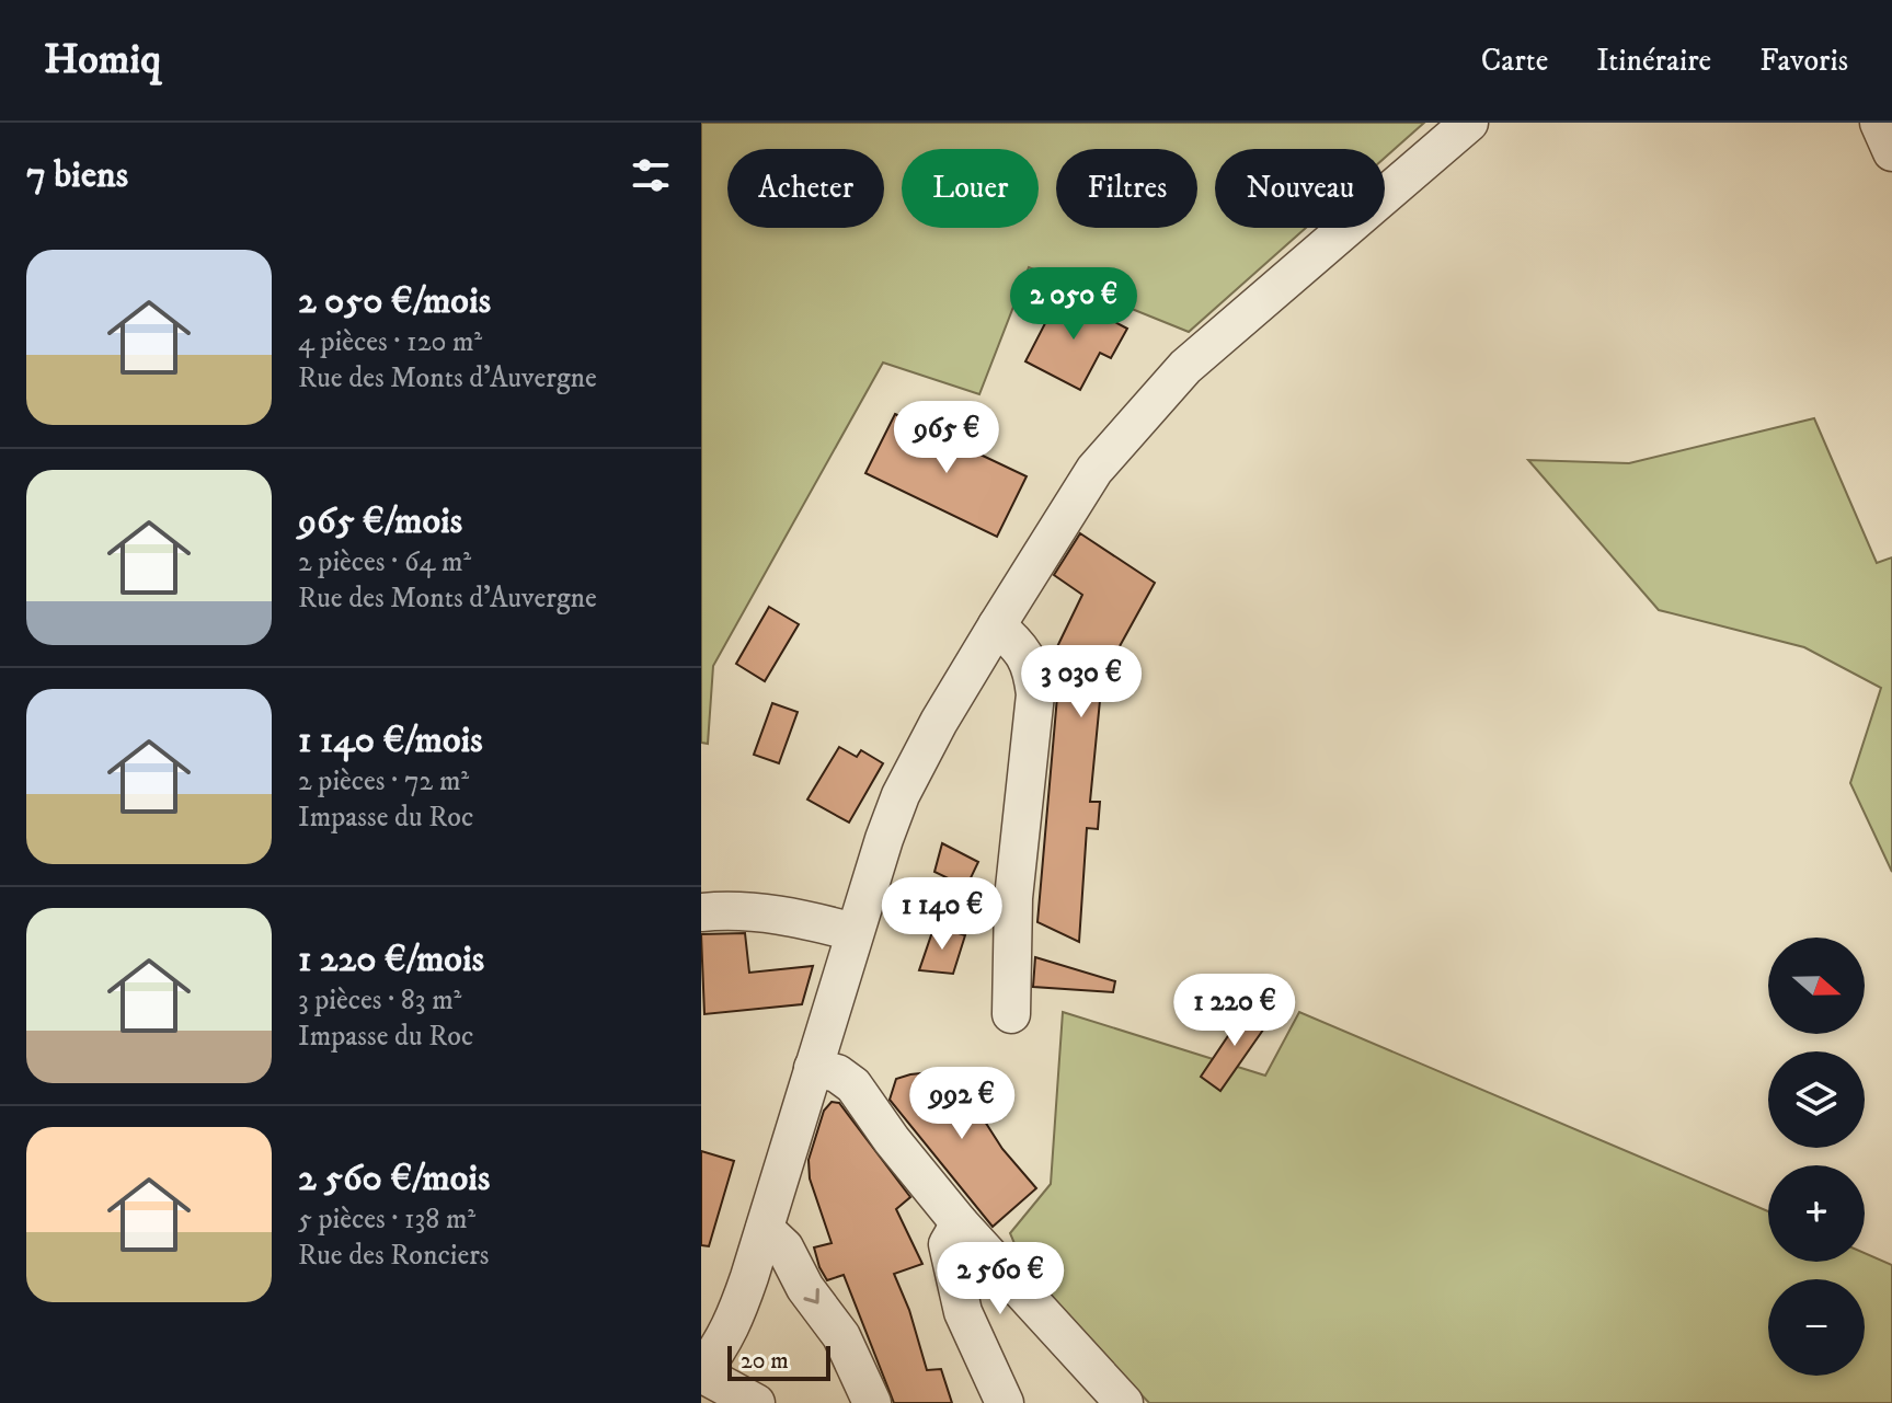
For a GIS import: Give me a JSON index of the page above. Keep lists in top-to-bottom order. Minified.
{"scale_bar":"20 m","north":"right","page":{"header":"Homiq","nav":["Carte","Itinéraire","Favoris"],"heading":"7 biens","chip":["Acheter","Louer","Filtres","Nouveau"],"list":[{"name":"2 050 €/mois","note":"4 pièces · 120 m² · Rue des Monts d'Auvergne"},{"name":"965 €/mois","note":"2 pièces · 64 m² · Rue des Monts d'Auvergne"},{"name":"1 140 €/mois","note":"2 pièces · 72 m² · Impasse du Roc"},{"name":"1 220 €/mois","note":"3 pièces · 83 m² · Impasse du Roc"},{"name":"2 560 €/mois","note":"5 pièces · 138 m² · Rue des Ronciers"}],"price":["2 050 €","965 €","3 030 €","1 140 €","1 220 €","992 €","2 560 €"],"map_buttons":["+","−"],"scale":"20 m"}}
